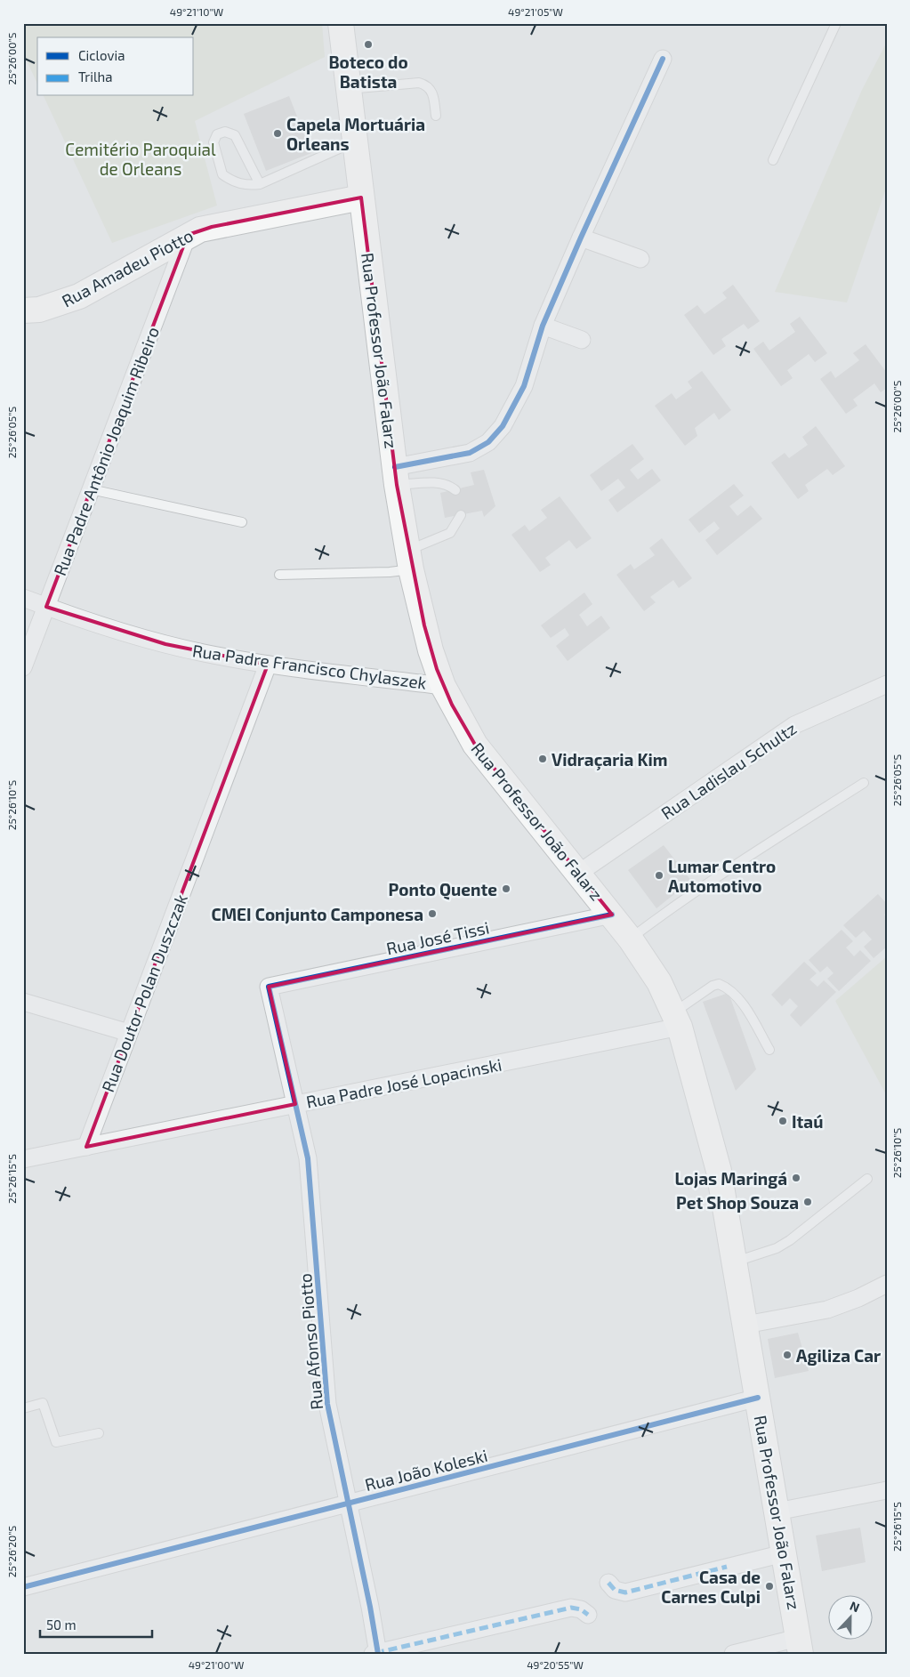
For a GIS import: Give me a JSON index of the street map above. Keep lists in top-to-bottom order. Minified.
{"streets":{"main road":["Rua Amadeu Piotto","Rua Professor João Falarz"],"street":["Rua Padre Antônio Joaquim Ribeiro","Rua Padre Francisco Chylaszek","Rua Ladislau Schultz","Rua José Tissi","Rua Doutor Polan Duszczak","Rua Padre José Lopacinski","Rua Afonso Piotto","Rua João Koleski"]},"crossings":[["Rua Amadeu Piotto","Rua Professor João Falarz"],["Rua Amadeu Piotto","Rua Padre Antônio Joaquim Ribeiro"],["Rua Professor João Falarz","Rua Padre Francisco Chylaszek"],["Rua Professor João Falarz","Rua Ladislau Schultz"],["Rua Professor João Falarz","Rua José Tissi"],["Rua Professor João Falarz","Rua Padre José Lopacinski"],["Rua Professor João Falarz","Rua João Koleski"],["Rua Padre Antônio Joaquim Ribeiro","Rua Padre Francisco Chylaszek"],["Rua Padre Francisco Chylaszek","Rua Doutor Polan Duszczak"],["Rua José Tissi","Rua Afonso Piotto"],["Rua Doutor Polan Duszczak","Rua Padre José Lopacinski"],["Rua Padre José Lopacinski","Rua Afonso Piotto"],["Rua Afonso Piotto","Rua João Koleski"]],"parks":["Cemitério Paroquial de Orleans"],"places":["Boteco do Batista","Capela Mortuária Orleans","Vidraçaria Kim","Lumar Centro Automotivo","Ponto Quente","CMEI Conjunto Camponesa","Itaú","Lojas Maringá","Pet Shop Souza","Agiliza Car","Casa de Carnes Culpi"],"legend":["Ciclovia","Trilha"],"scale_bar":"50 m","north":"top","coordinates":["49°21'10\"W","49°21'05\"W","25°26'00\"S","25°26'05\"S","25°26'10\"S","25°26'15\"S","25°26'20\"S","49°21'00\"W","49°20'55\"W"]}
